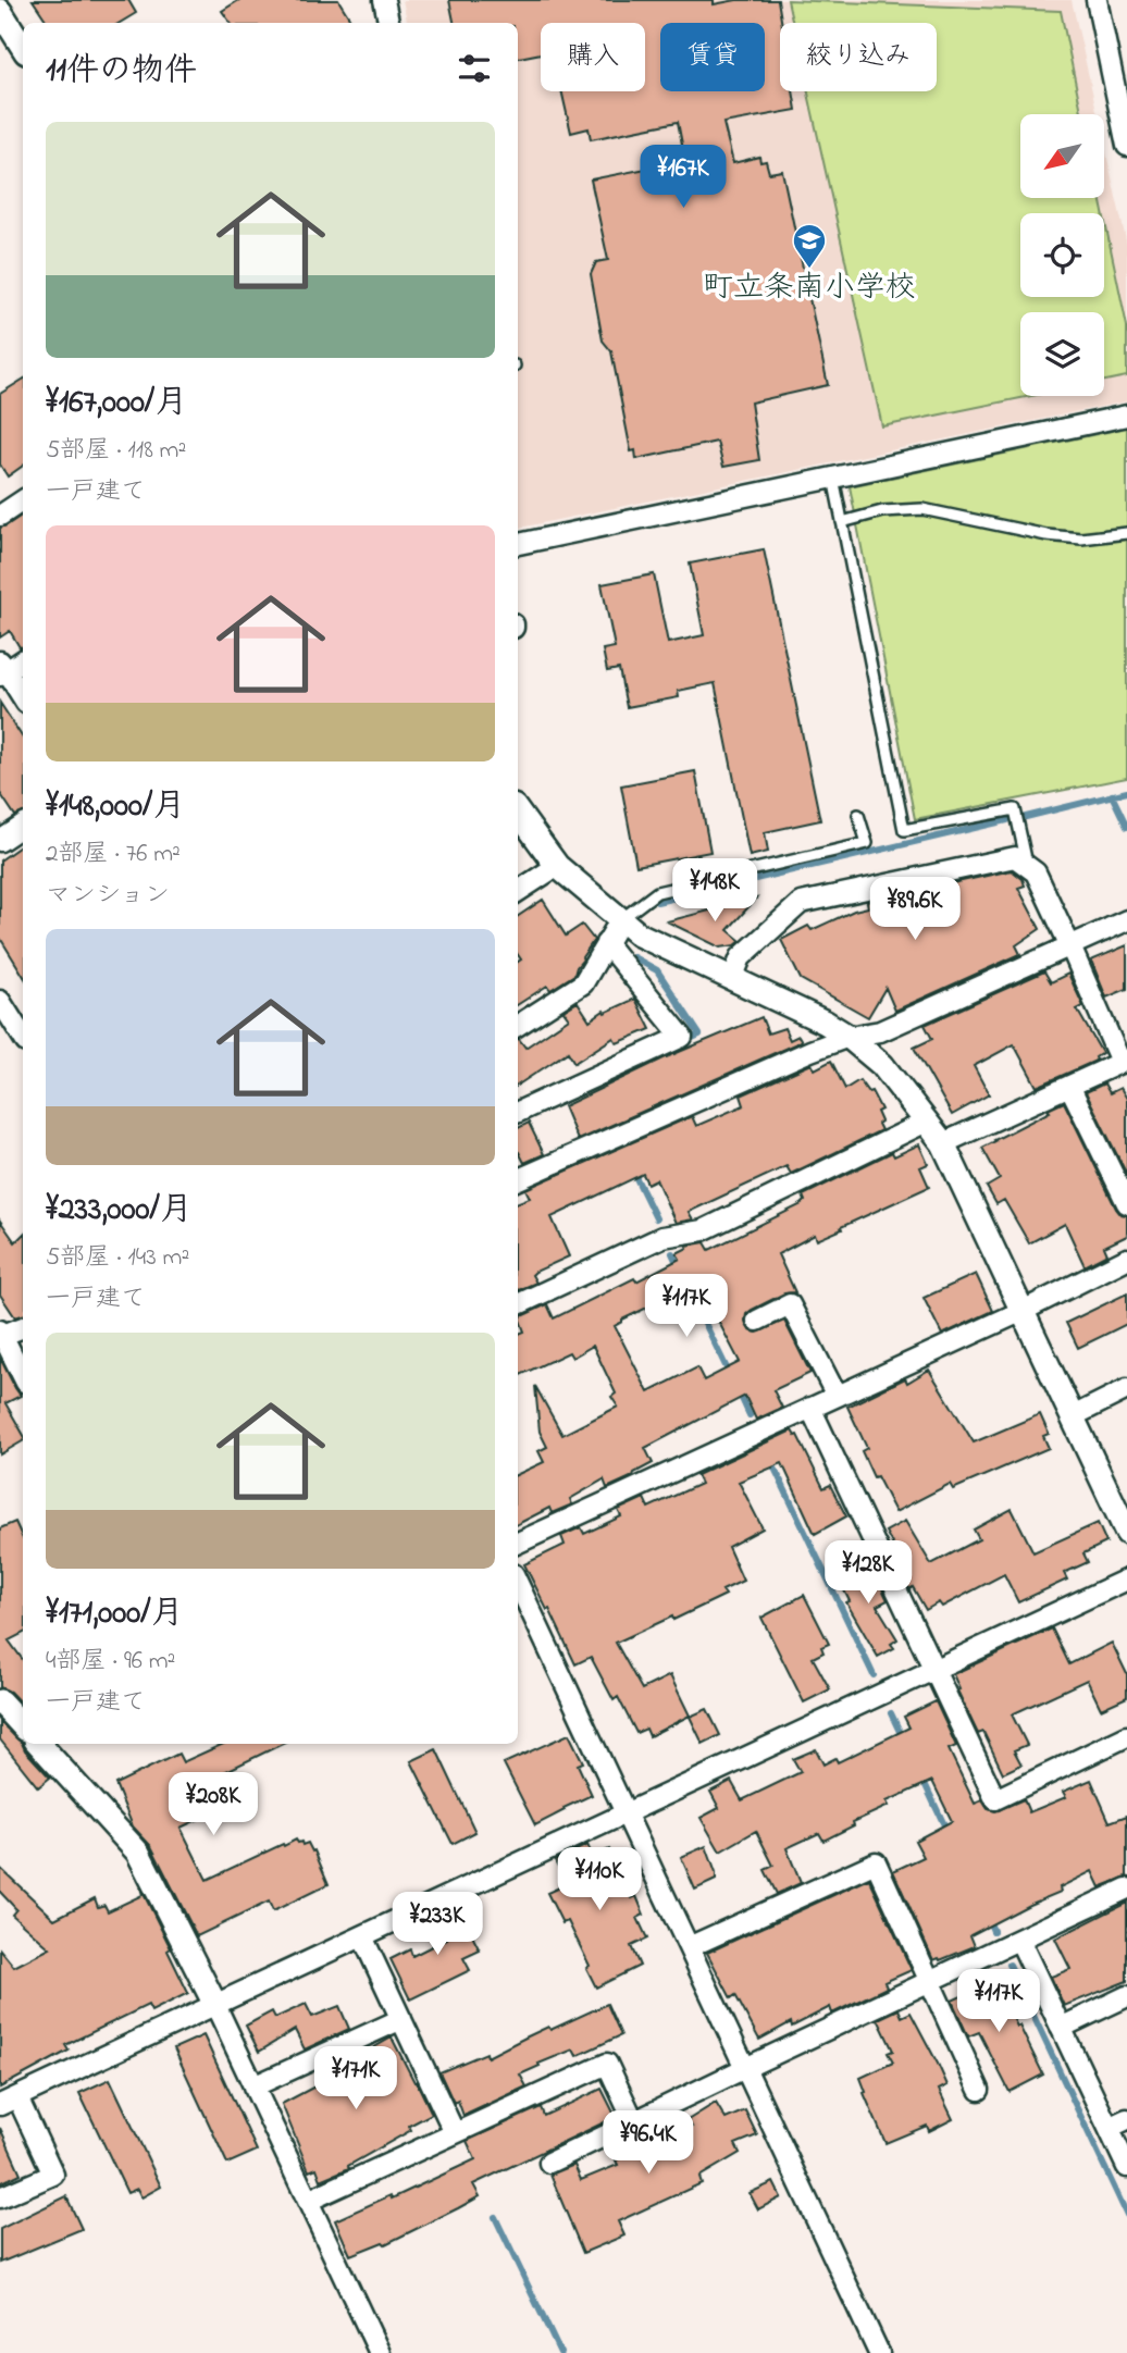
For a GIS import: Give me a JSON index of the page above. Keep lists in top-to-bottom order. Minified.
{"places":{"school or university":["町立条南小学校"]},"north":"bottom left","page":{"chip":["購入","賃貸","絞り込み"],"heading":"11件の物件","list":[{"name":"¥167,000/月","note":"5部屋 · 118 m² · 一戸建て"},{"name":"¥148,000/月","note":"2部屋 · 76 m² · マンション"},{"name":"¥233,000/月","note":"5部屋 · 143 m² · 一戸建て"},{"name":"¥171,000/月","note":"4部屋 · 96 m² · 一戸建て"}],"price":["¥167K","¥148K","¥89.6K","¥117K","¥128K","¥208K","¥110K","¥233K","¥117K","¥171K","¥96.4K"]}}
